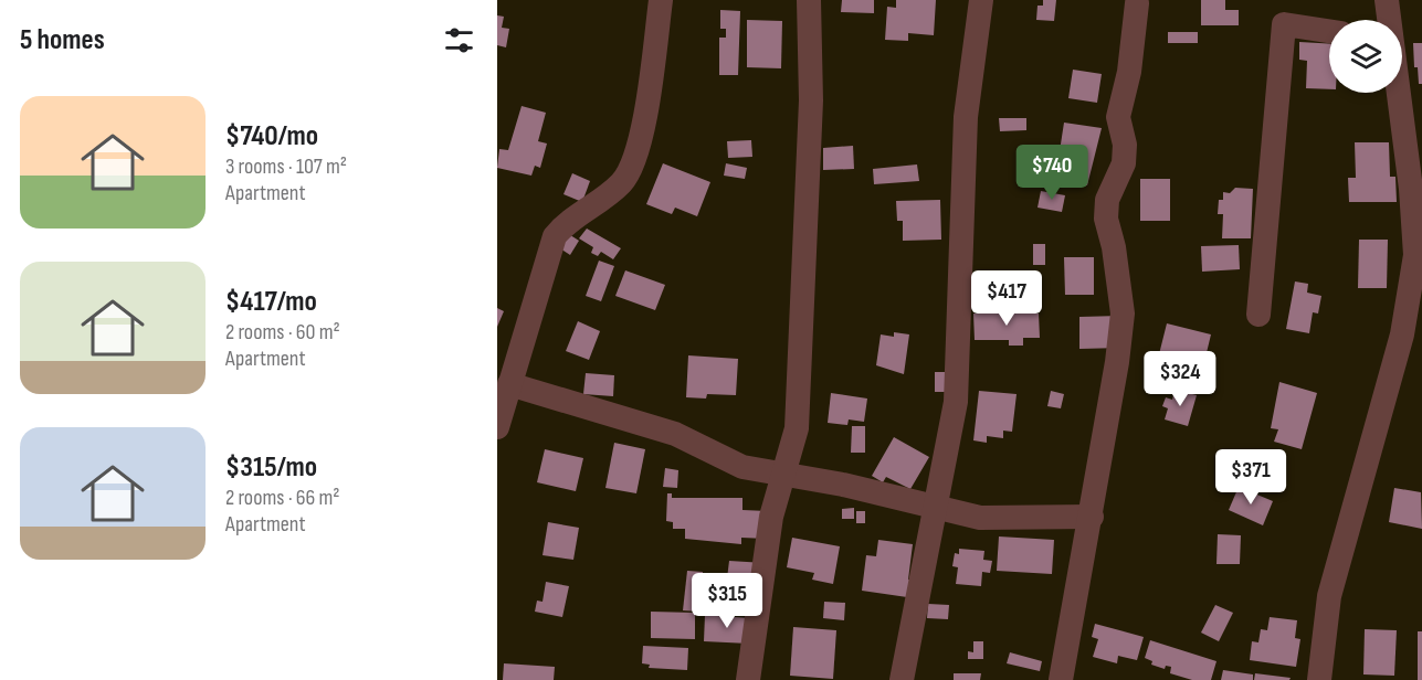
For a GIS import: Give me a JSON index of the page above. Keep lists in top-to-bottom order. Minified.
{"page":{"heading":"5 homes","list":[{"name":"$740/mo","note":"3 rooms · 107 m² · Apartment"},{"name":"$417/mo","note":"2 rooms · 60 m² · Apartment"},{"name":"$315/mo","note":"2 rooms · 66 m² · Apartment"}],"price":["$740","$417","$324","$371","$315"]}}
